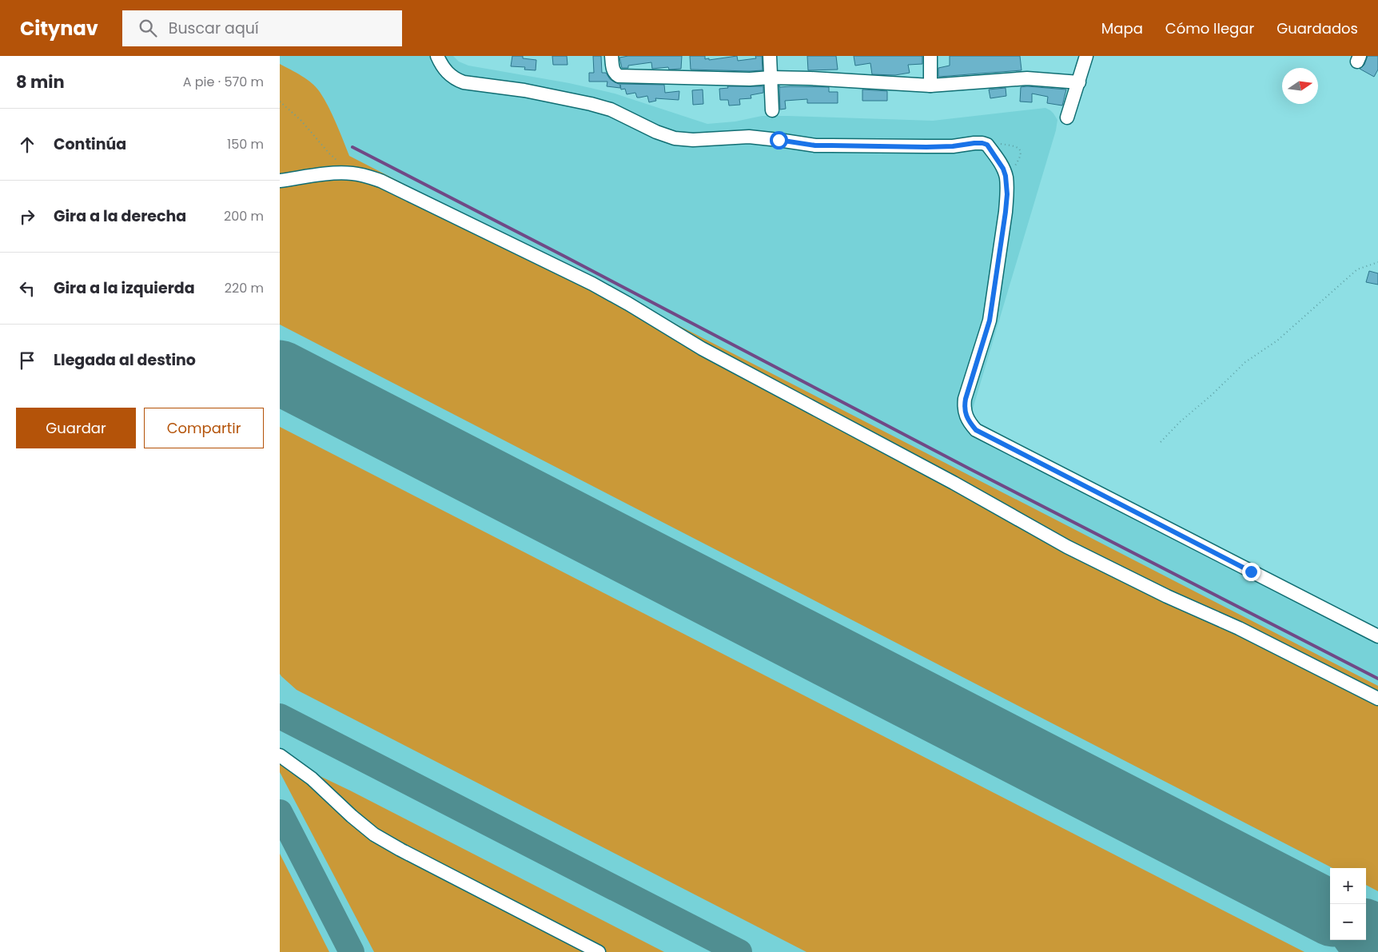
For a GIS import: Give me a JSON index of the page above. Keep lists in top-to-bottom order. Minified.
{"north":"right","page":{"header":"Citynav","search":"Buscar aquí","nav":["Mapa","Cómo llegar","Guardados"],"heading":["8 min","A pie · 570 m"],"list":[["Continúa","150 m"],["Gira a la derecha","200 m"],["Gira a la izquierda","220 m"],"Llegada al destino"],"buttons":["Guardar","Compartir"],"map_buttons":["+","−"]}}
